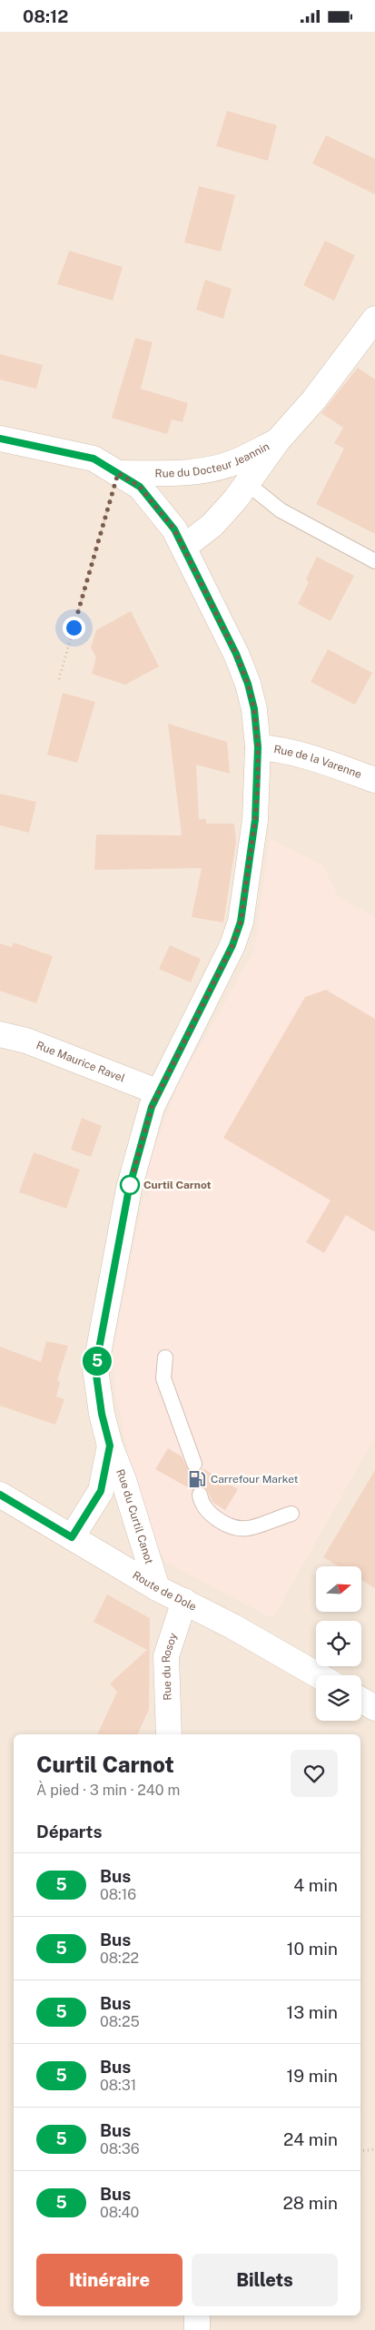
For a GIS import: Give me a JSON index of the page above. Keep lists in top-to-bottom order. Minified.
{"streets":{"street":["Rue du Docteur Jeannin","Rue de la Varenne","Rue Maurice Ravel","Rue du Curtil Canot","Route de Dole","Rue du Rosoy"]},"crossings":[["Rue du Docteur Jeannin","Rue du Curtil Canot"],["Rue de la Varenne","Rue du Curtil Canot"],["Rue Maurice Ravel","Rue du Curtil Canot"],["Rue du Curtil Canot","Route de Dole"],["Route de Dole","Rue du Rosoy"]],"places":{"other":["Curtil Carnot"],"fuel station":["Carrefour Market"]},"lines":["bus line 5"],"north":"right","page":{"status":"08:12","on_map":"5","heading":[["Curtil Carnot","À pied · 3 min · 240 m"],"Départs"],"list":[{"mark":"5","name":"Bus","note":"08:16","value":"4 min"},{"mark":"5","name":"Bus","note":"08:22","value":"10 min"},{"mark":"5","name":"Bus","note":"08:25","value":"13 min"},{"mark":"5","name":"Bus","note":"08:31","value":"19 min"},{"mark":"5","name":"Bus","note":"08:36","value":"24 min"},{"mark":"5","name":"Bus","note":"08:40","value":"28 min"}],"buttons":["Itinéraire","Billets"]}}
